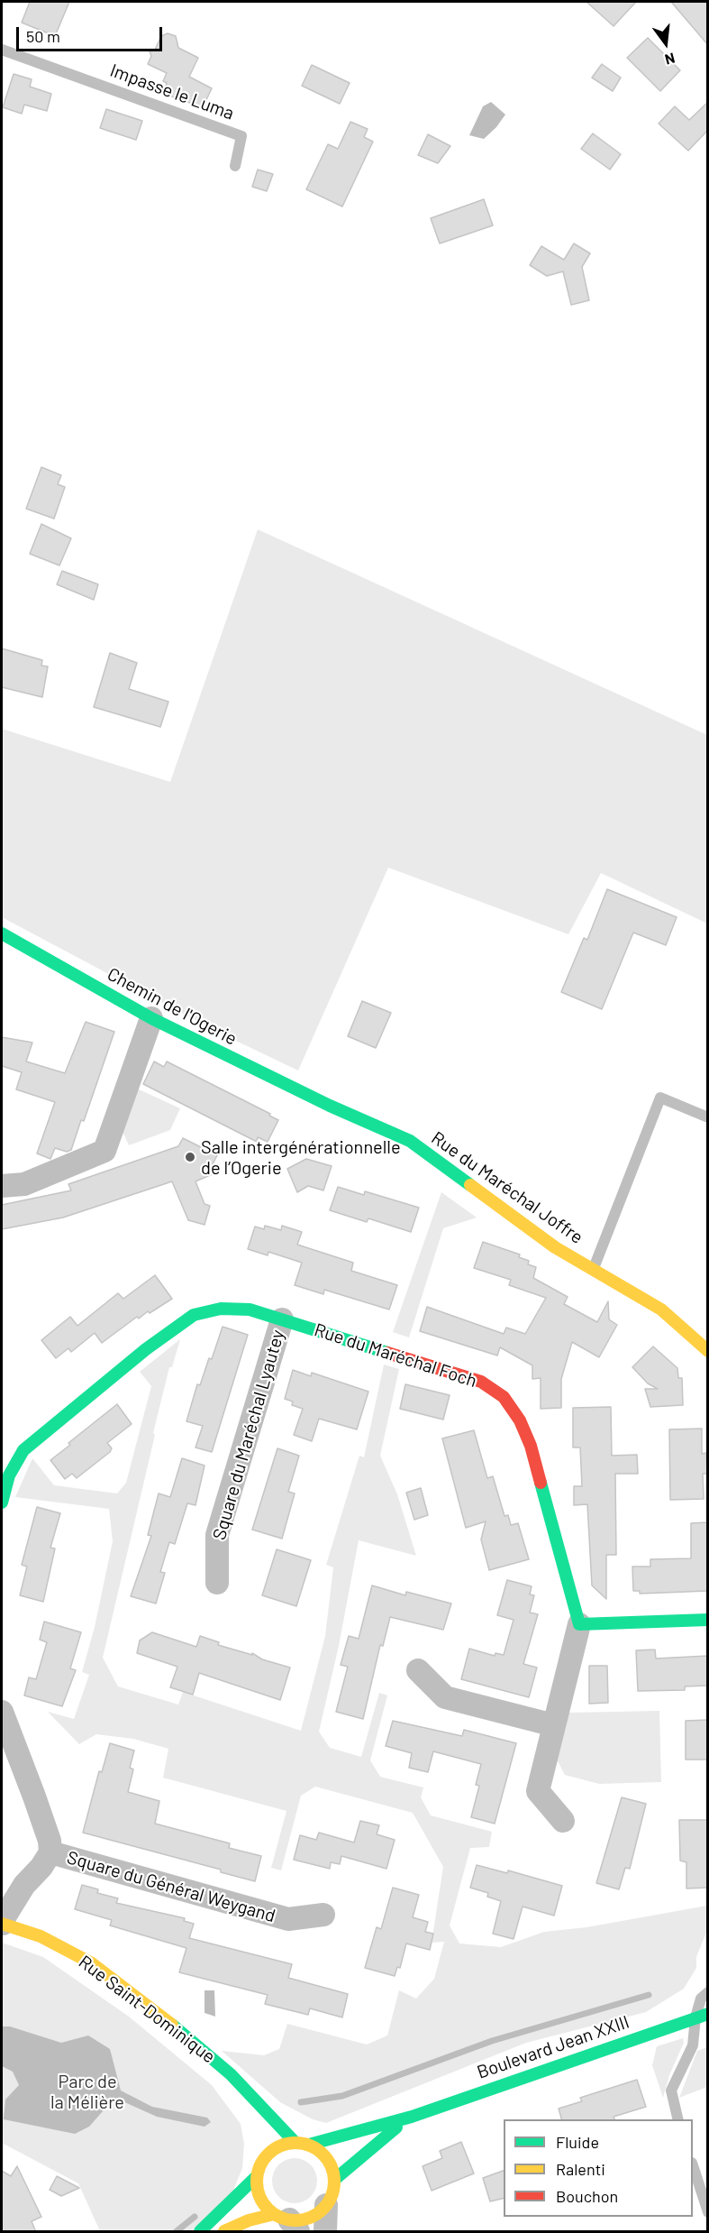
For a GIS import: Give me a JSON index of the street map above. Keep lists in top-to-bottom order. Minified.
{"streets":{"street":["Chemin de l'Ogerie","Rue du Maréchal Joffre","Rue du Maréchal Foch","Square du Maréchal Lyautey","Square du Général Weygand","Rue Saint-Dominique","Boulevard Jean XXIII"],"lane":["Impasse le Luma"]},"crossings":[["Chemin de l'Ogerie","Rue du Maréchal Joffre"],["Rue du Maréchal Foch","Square du Maréchal Lyautey"]],"parks":["Parc de la Mélière"],"places":["Salle intergénérationnelle de l’Ogerie"],"legend":["Fluide","Ralenti","Bouchon"],"scale_bar":"50 m","north":"bottom"}
